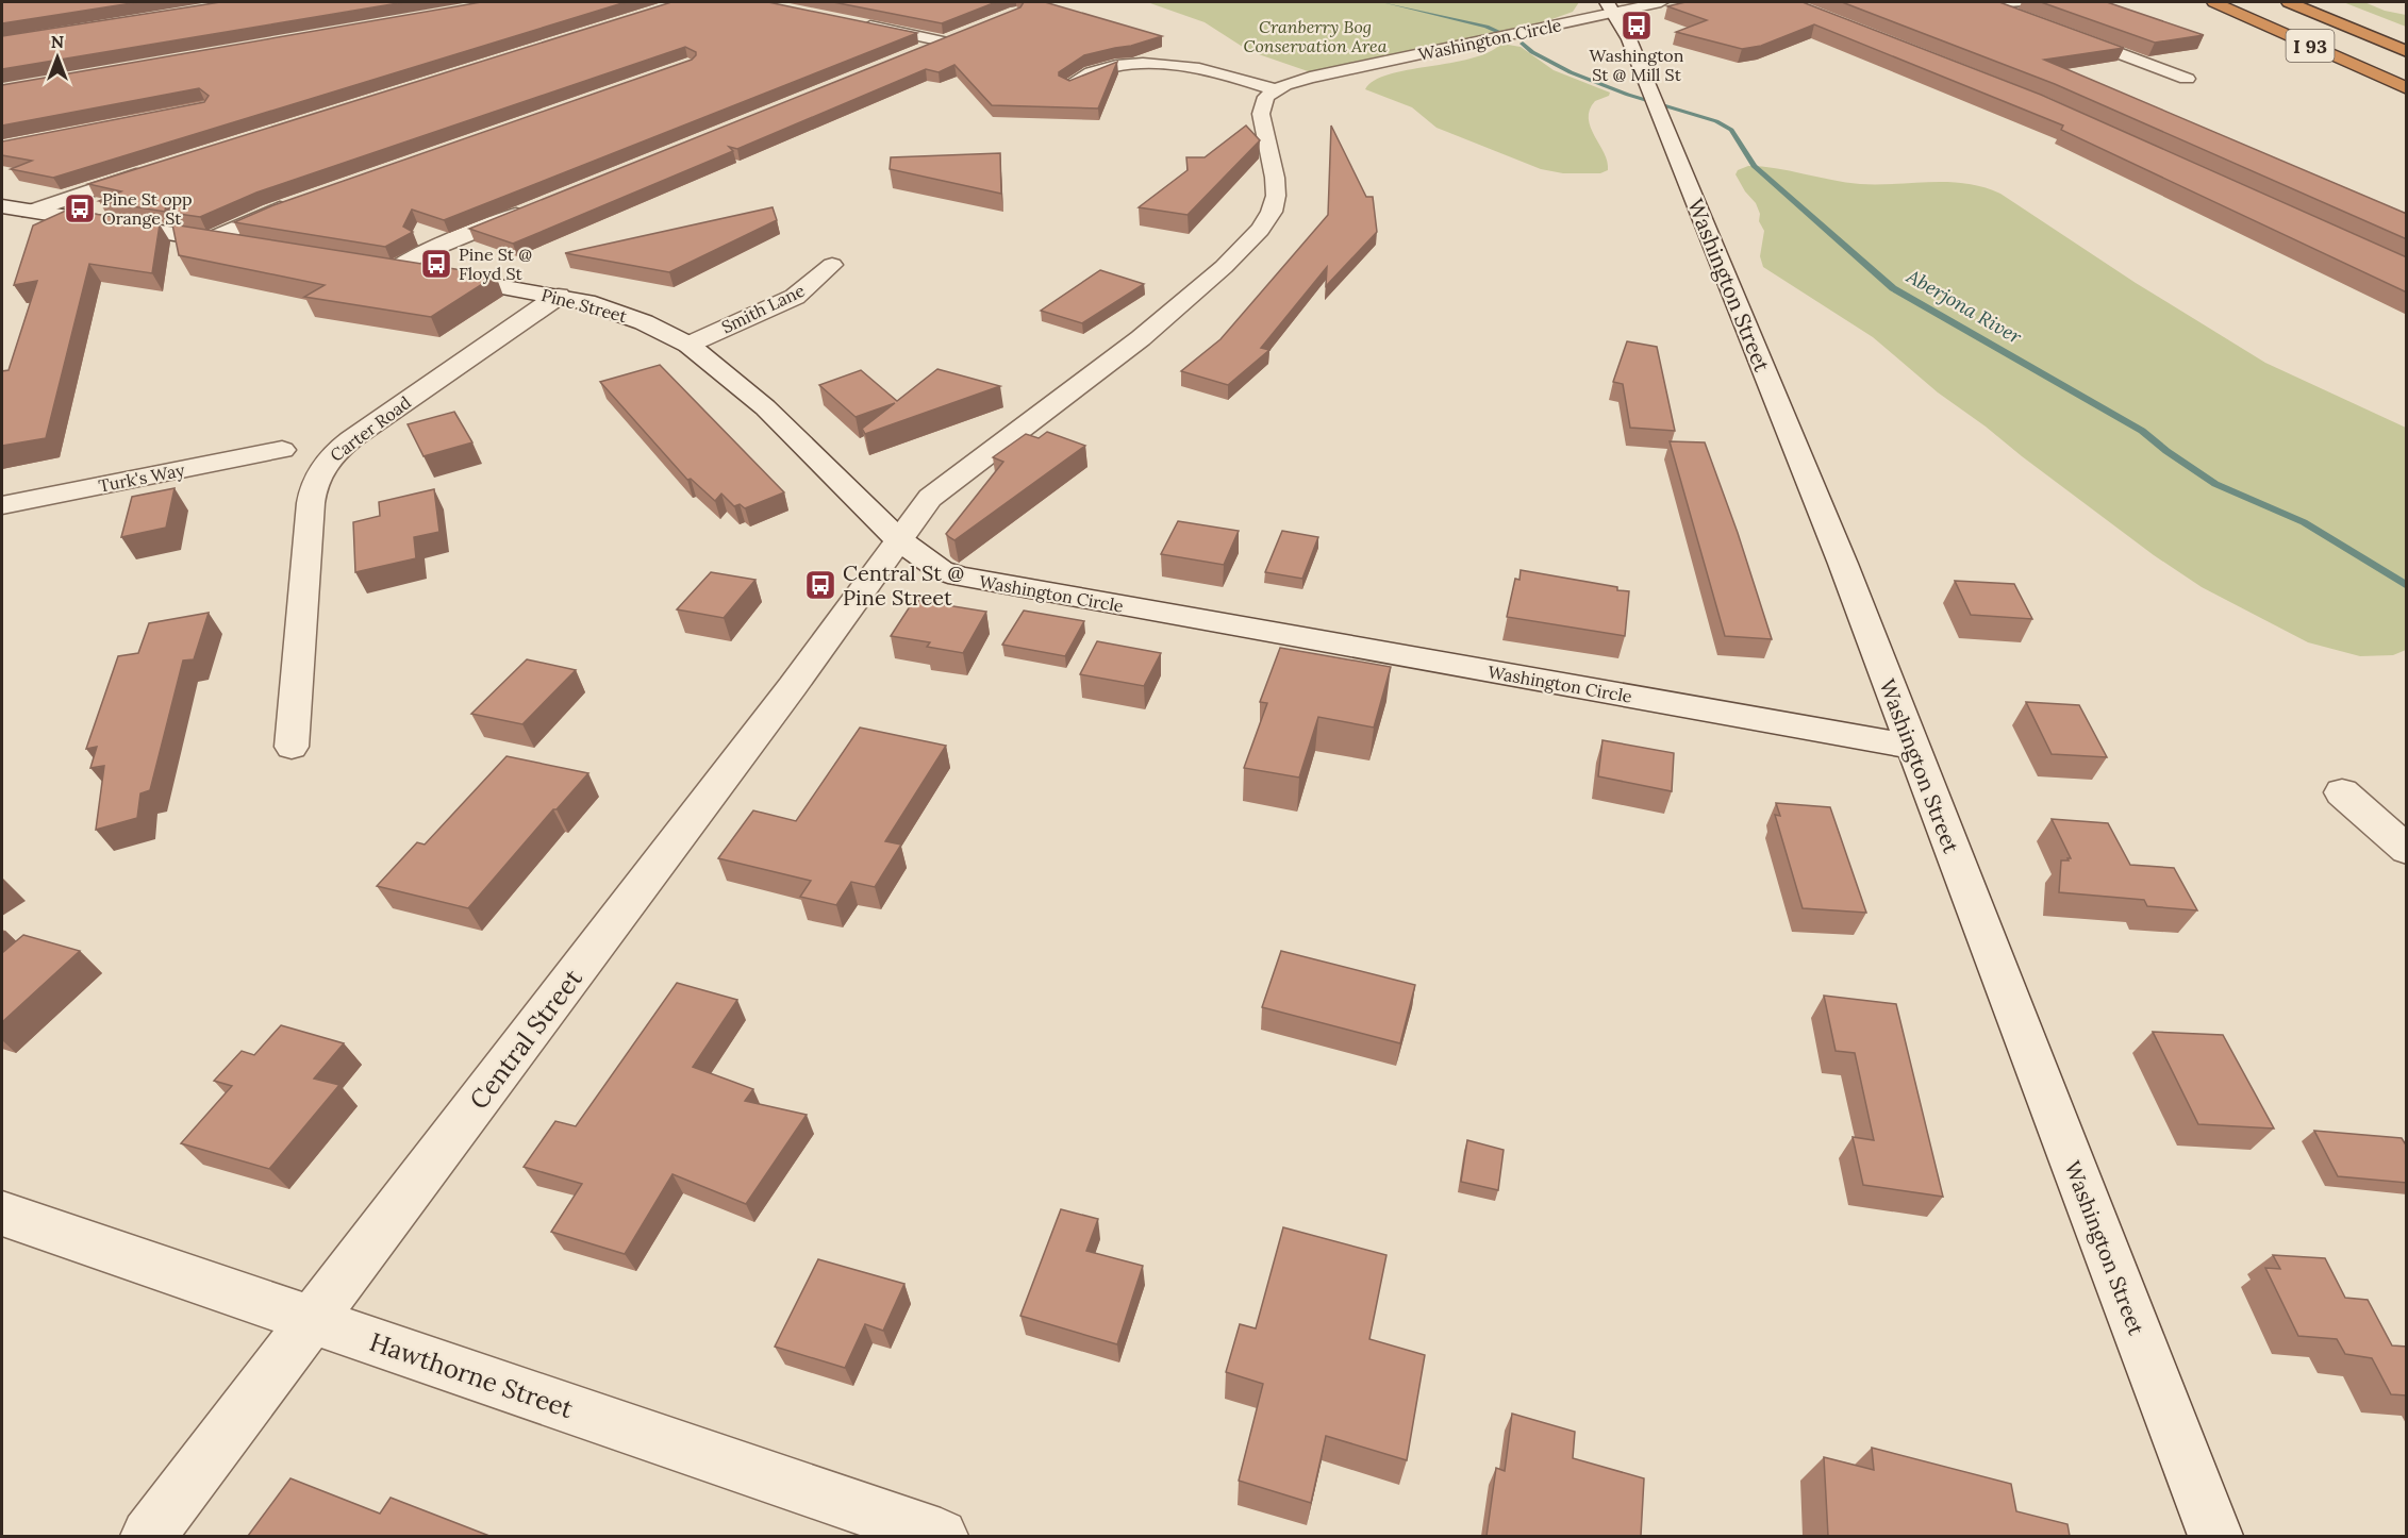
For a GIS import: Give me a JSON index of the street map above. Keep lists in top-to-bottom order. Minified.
{"streets":{"highway":["I 93"],"street":["Washington Circle","Washington Street","Pine Street","Smith Lane","Carter Road","Turk's Way","Central Street","Hawthorne Street"]},"crossings":[["Washington Circle","Washington Street"],["Washington Circle","Pine Street"],["Washington Circle","Central Street"],["Pine Street","Smith Lane"],["Pine Street","Carter Road"],["Pine Street","Central Street"],["Central Street","Hawthorne Street"]],"water":["Aberjona River"],"parks":["Cranberry Bog Conservation Area"],"places":{"bus stop":["Washington St @ Mill St","Pine St opp Orange St","Pine St @ Floyd St","Central St @ Pine Street"]},"north":"top"}
